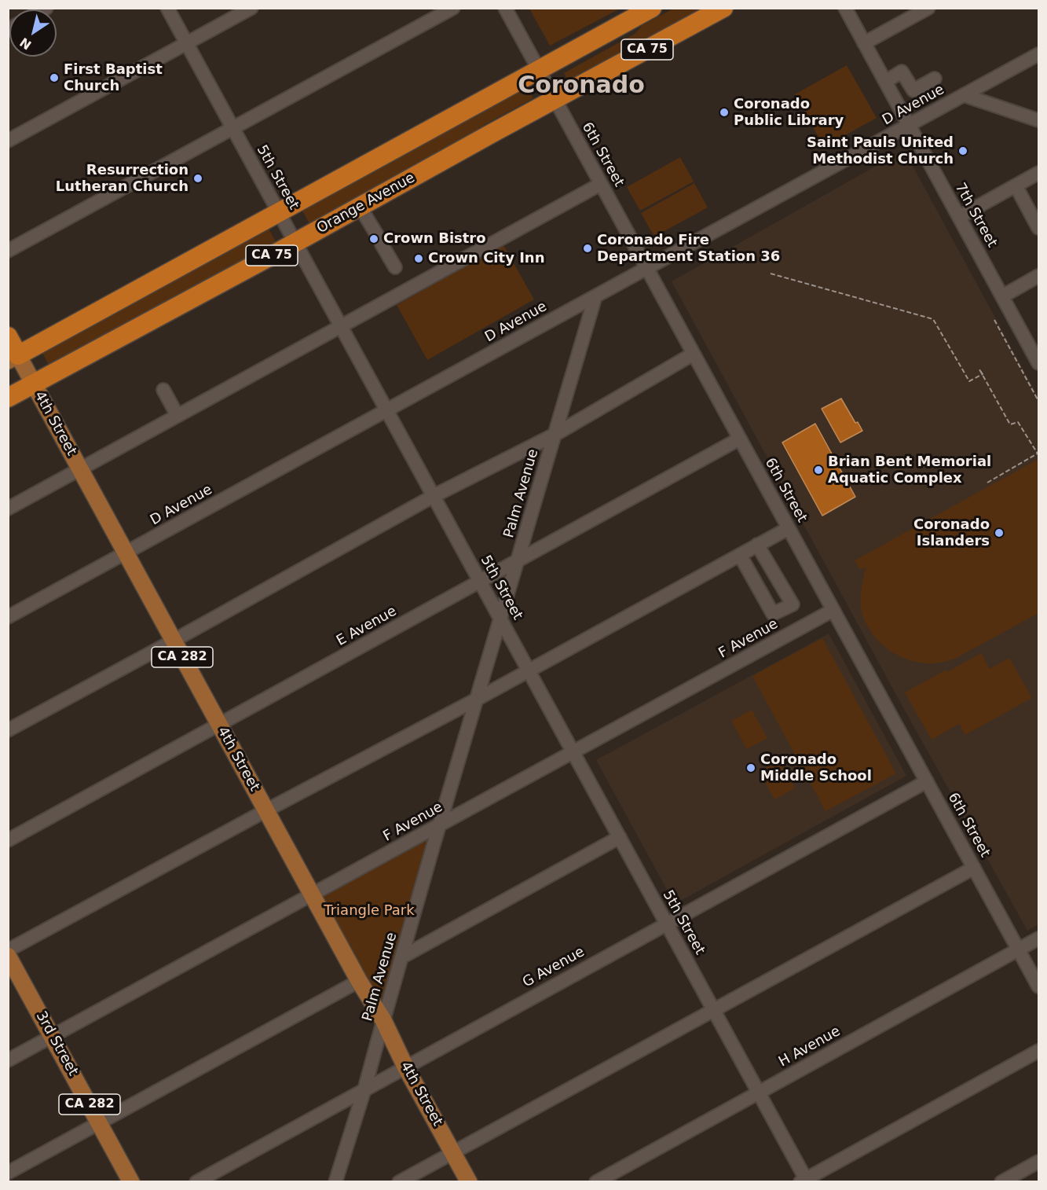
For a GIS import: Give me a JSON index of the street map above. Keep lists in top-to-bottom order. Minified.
{"streets":{"highway":["CA 75","Orange Avenue","4th Street"],"main road":["CA 282","3rd Street"],"street":["D Avenue","6th Street","5th Street","7th Street","Palm Avenue","E Avenue","F Avenue","G Avenue","H Avenue"]},"crossings":[["CA 75","6th Street"],["CA 75","5th Street"],["CA 75","4th Street"],["D Avenue","6th Street"],["D Avenue","5th Street"],["D Avenue","7th Street"],["D Avenue","4th Street"],["D Avenue","Palm Avenue"],["6th Street","Orange Avenue"],["6th Street","E Avenue"],["6th Street","F Avenue"],["6th Street","G Avenue"],["6th Street","H Avenue"],["5th Street","Orange Avenue"],["5th Street","Palm Avenue"],["5th Street","E Avenue"],["5th Street","F Avenue"],["5th Street","G Avenue"],["5th Street","H Avenue"],["Orange Avenue","4th Street"],["4th Street","Palm Avenue"],["4th Street","E Avenue"],["4th Street","F Avenue"],["4th Street","G Avenue"],["Palm Avenue","E Avenue"],["Palm Avenue","F Avenue"],["Palm Avenue","G Avenue"],["F Avenue","3rd Street"]],"districts":["Coronado"],"parks":["Triangle Park"],"places":["First Baptist Church","Coronado Public Library","Saint Pauls United Methodist Church","Resurrection Lutheran Church","Crown Bistro","Coronado Fire Department Station 36","Crown City Inn","Brian Bent Memorial Aquatic Complex","Coronado Islanders","Coronado Middle School"],"north":"bottom left"}
